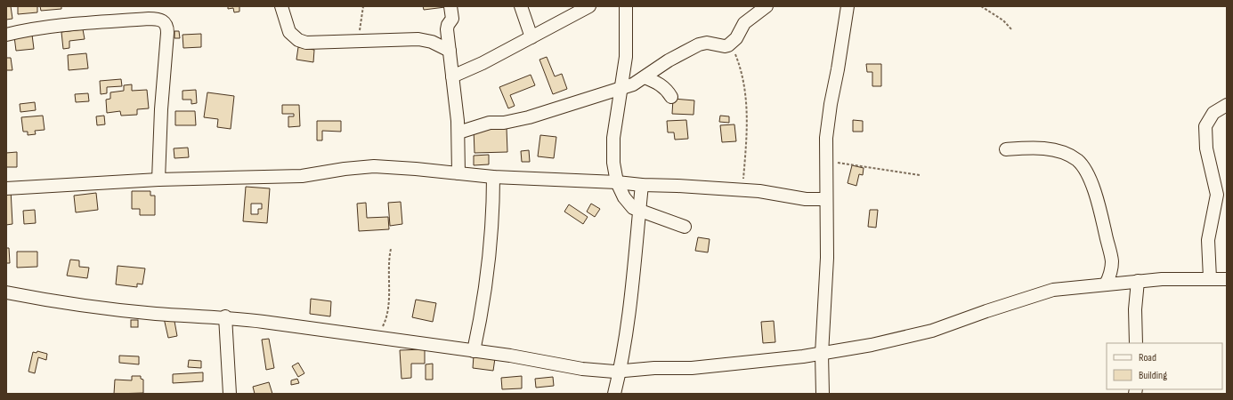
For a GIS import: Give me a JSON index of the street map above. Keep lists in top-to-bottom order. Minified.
{"legend":["Road","Building"]}
